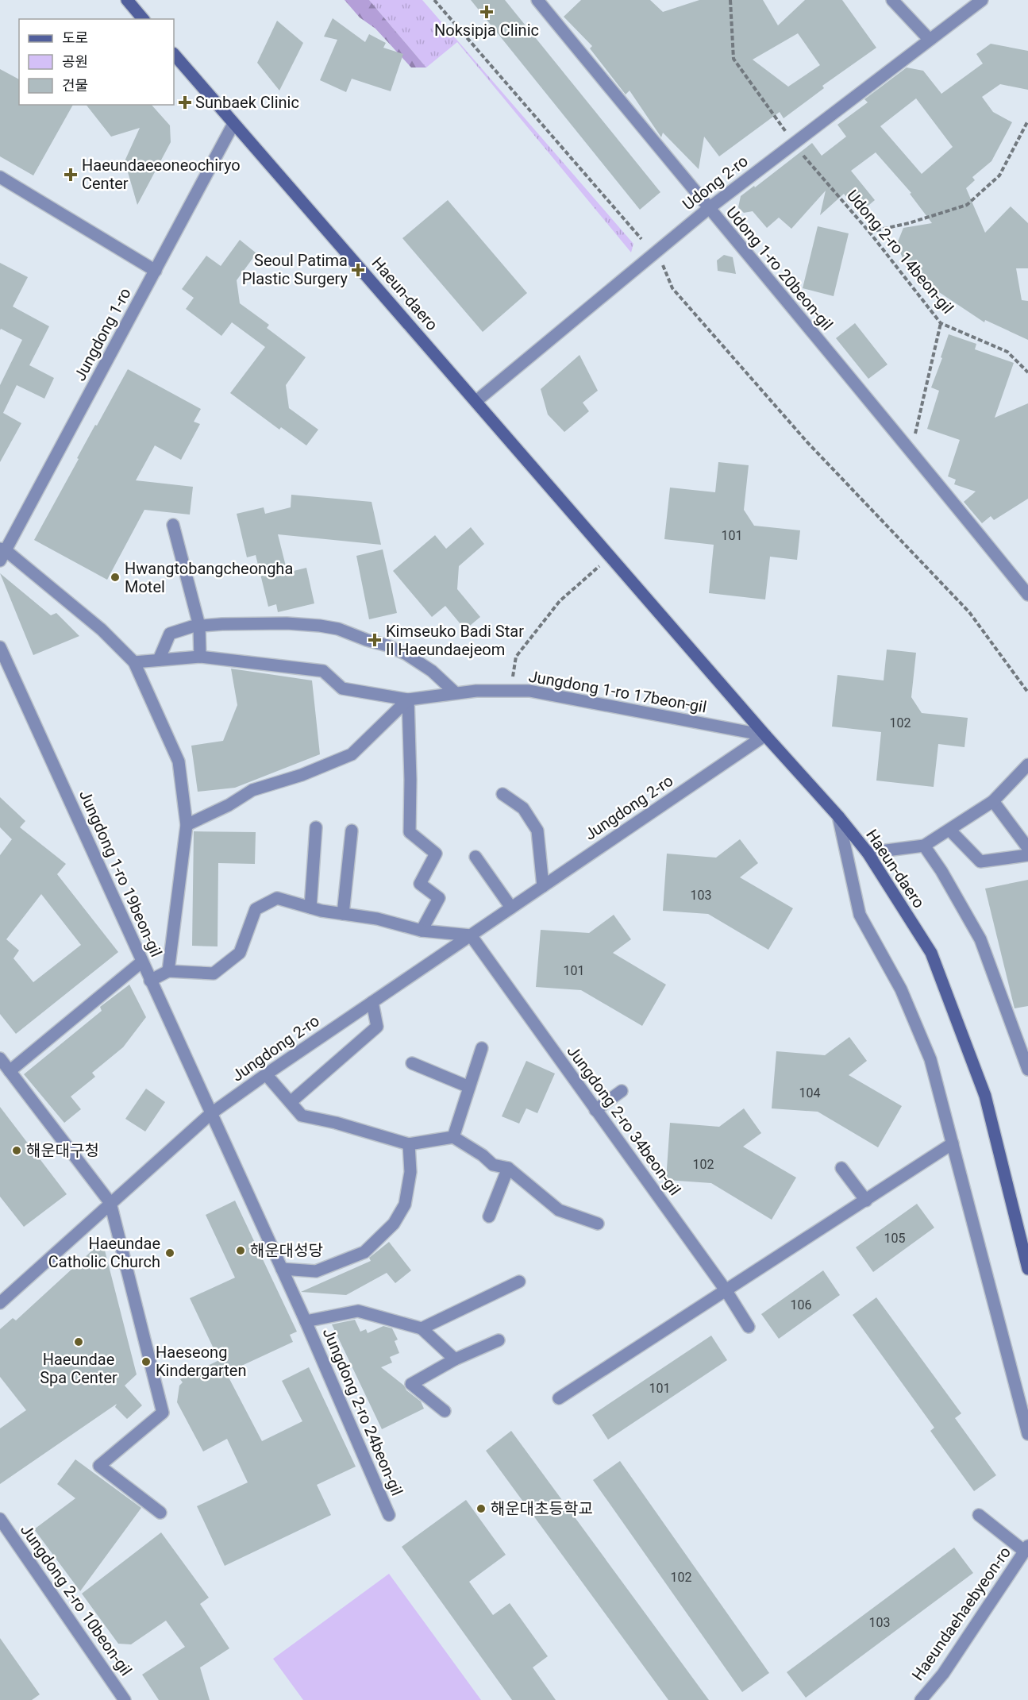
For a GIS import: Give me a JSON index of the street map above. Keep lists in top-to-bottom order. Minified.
{"streets":{"main road":["Haeun-daero"],"street":["Udong 2-ro","Udong 1-ro 20beon-gil","Jungdong 1-ro","Jungdong 1-ro 17beon-gil","Jungdong 2-ro","Jungdong 1-ro 19beon-gil","Jungdong 2-ro 34beon-gil","Jungdong 2-ro 24beon-gil","Jungdong 2-ro 10beon-gil","Haeundaehaebyeon-ro"],"path":["Udong 2-ro 14beon-gil"]},"crossings":[["Udong 2-ro","Udong 2-ro 14beon-gil"],["Udong 2-ro","Udong 1-ro 20beon-gil"],["Udong 2-ro","Haeun-daero"],["Haeun-daero","Jungdong 1-ro"],["Haeun-daero","Jungdong 1-ro 17beon-gil"],["Haeun-daero","Jungdong 2-ro"],["Jungdong 1-ro 17beon-gil","Jungdong 2-ro"],["Jungdong 2-ro","Jungdong 1-ro 19beon-gil"],["Jungdong 2-ro","Jungdong 2-ro 34beon-gil"],["Jungdong 2-ro","Jungdong 2-ro 24beon-gil"],["Jungdong 1-ro 19beon-gil","Jungdong 2-ro 24beon-gil"]],"places":{"health":["Noksipja Clinic","Sunbaek Clinic","Haeundaeeoneochiryo Center","Seoul Patima Plastic Surgery","Kimseuko Badi Star Il Haeundaejeom"],"other":["Hwangtobangcheongha Motel","해운대구청","해운대성당","Haeundae Catholic Church","Haeundae Spa Center","Haeseong Kindergarten","해운대초등학교"]},"house_numbers":["101","102","103","101","104","102","105","106","101","102","103"],"legend":["도로","공원","건물"]}
